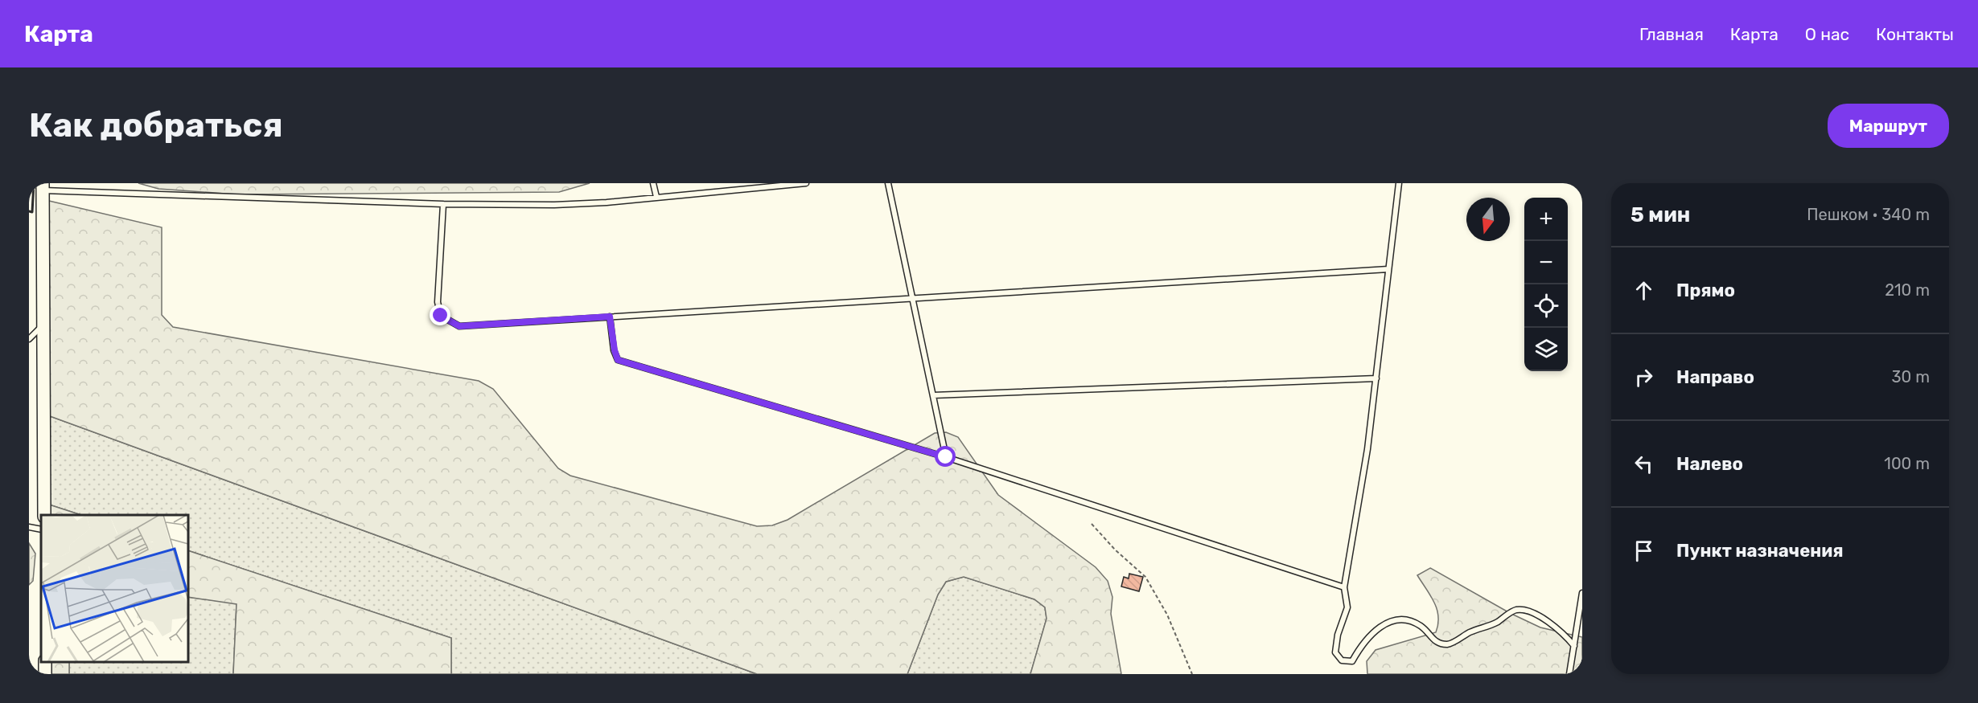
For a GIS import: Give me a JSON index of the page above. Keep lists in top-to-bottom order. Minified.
{"north":"bottom","page":{"header":"Карта","nav":["Главная","Карта","О нас","Контакты"],"buttons":"Маршрут","title":"Как добраться","heading":["5 мин","Пешком · 340 m"],"map_buttons":["+","−"],"list":[["Прямо","210 m"],["Направо","30 m"],["Налево","100 m"],"Пункт назначения"]}}
